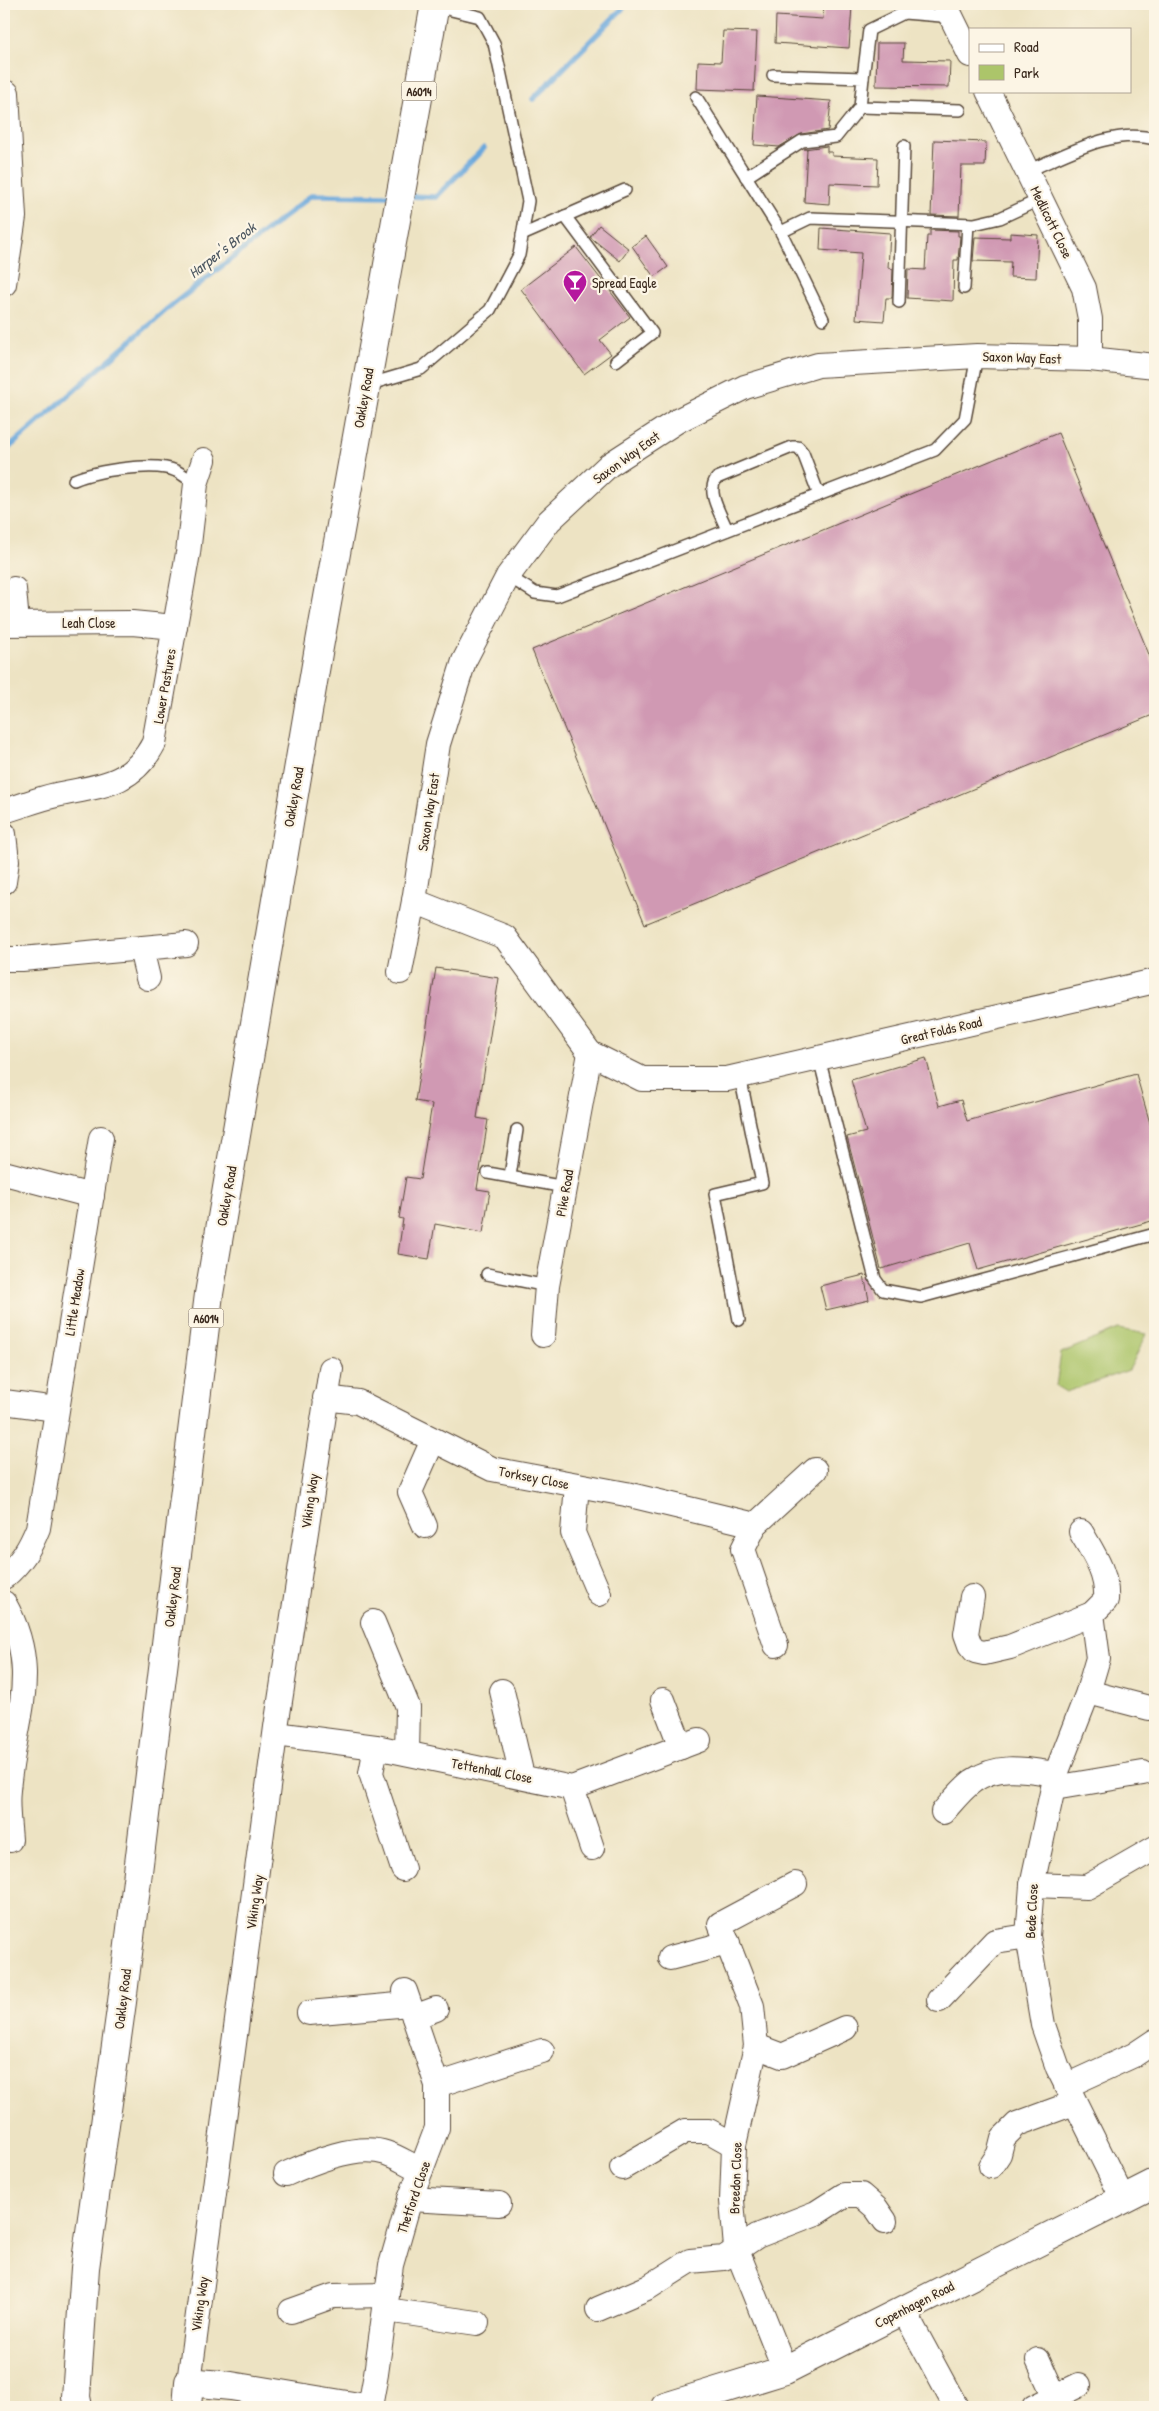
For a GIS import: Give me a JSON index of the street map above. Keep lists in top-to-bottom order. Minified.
{"streets":{"main road":["A6014","Oakley Road","Copenhagen Road"],"street":["Medlicott Close","Saxon Way East","Leah Close","Lower Pastures","Great Folds Road","Pike Road","Little Meadow","Torksey Close","Viking Way","Tettenhall Close","Bede Close","Breedon Close","Thetford Close"]},"crossings":[["Medlicott Close","Saxon Way East"],["Leah Close","Lower Pastures"],["Great Folds Road","Pike Road"],["Torksey Close","Viking Way"],["Viking Way","Tettenhall Close"],["Bede Close","Copenhagen Road"],["Breedon Close","Copenhagen Road"]],"water":["Harper's Brook"],"places":{"bar":["Spread Eagle"]},"legend":["Road","Park"]}
